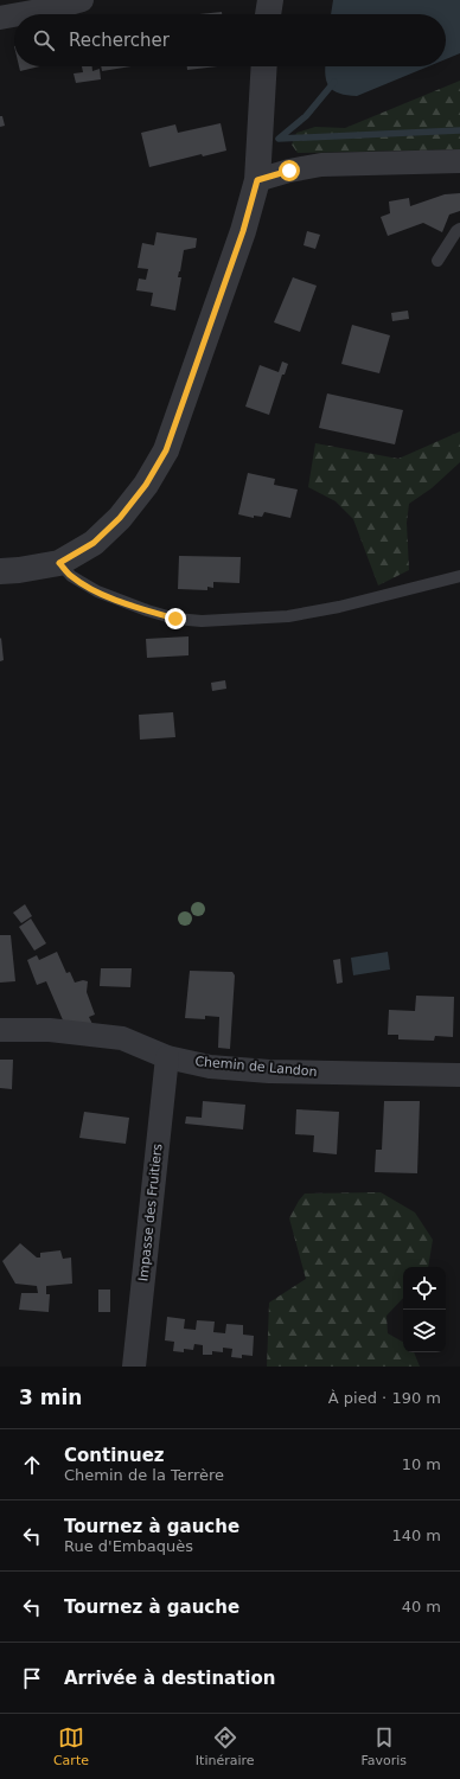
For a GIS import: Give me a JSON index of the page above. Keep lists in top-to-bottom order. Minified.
{"streets":{"street":["Chemin de Landon","Impasse des Fruitiers"]},"crossings":[["Chemin de Landon","Impasse des Fruitiers"]],"page":{"search":"Rechercher","heading":["3 min","À pied · 190 m"],"list":[["Continuez","Chemin de la Terrère","10 m"],["Tournez à gauche","Rue d'Embaquès","140 m"],["Tournez à gauche","40 m"],"Arrivée à destination"],"nav":["Carte","Itinéraire","Favoris"]}}
